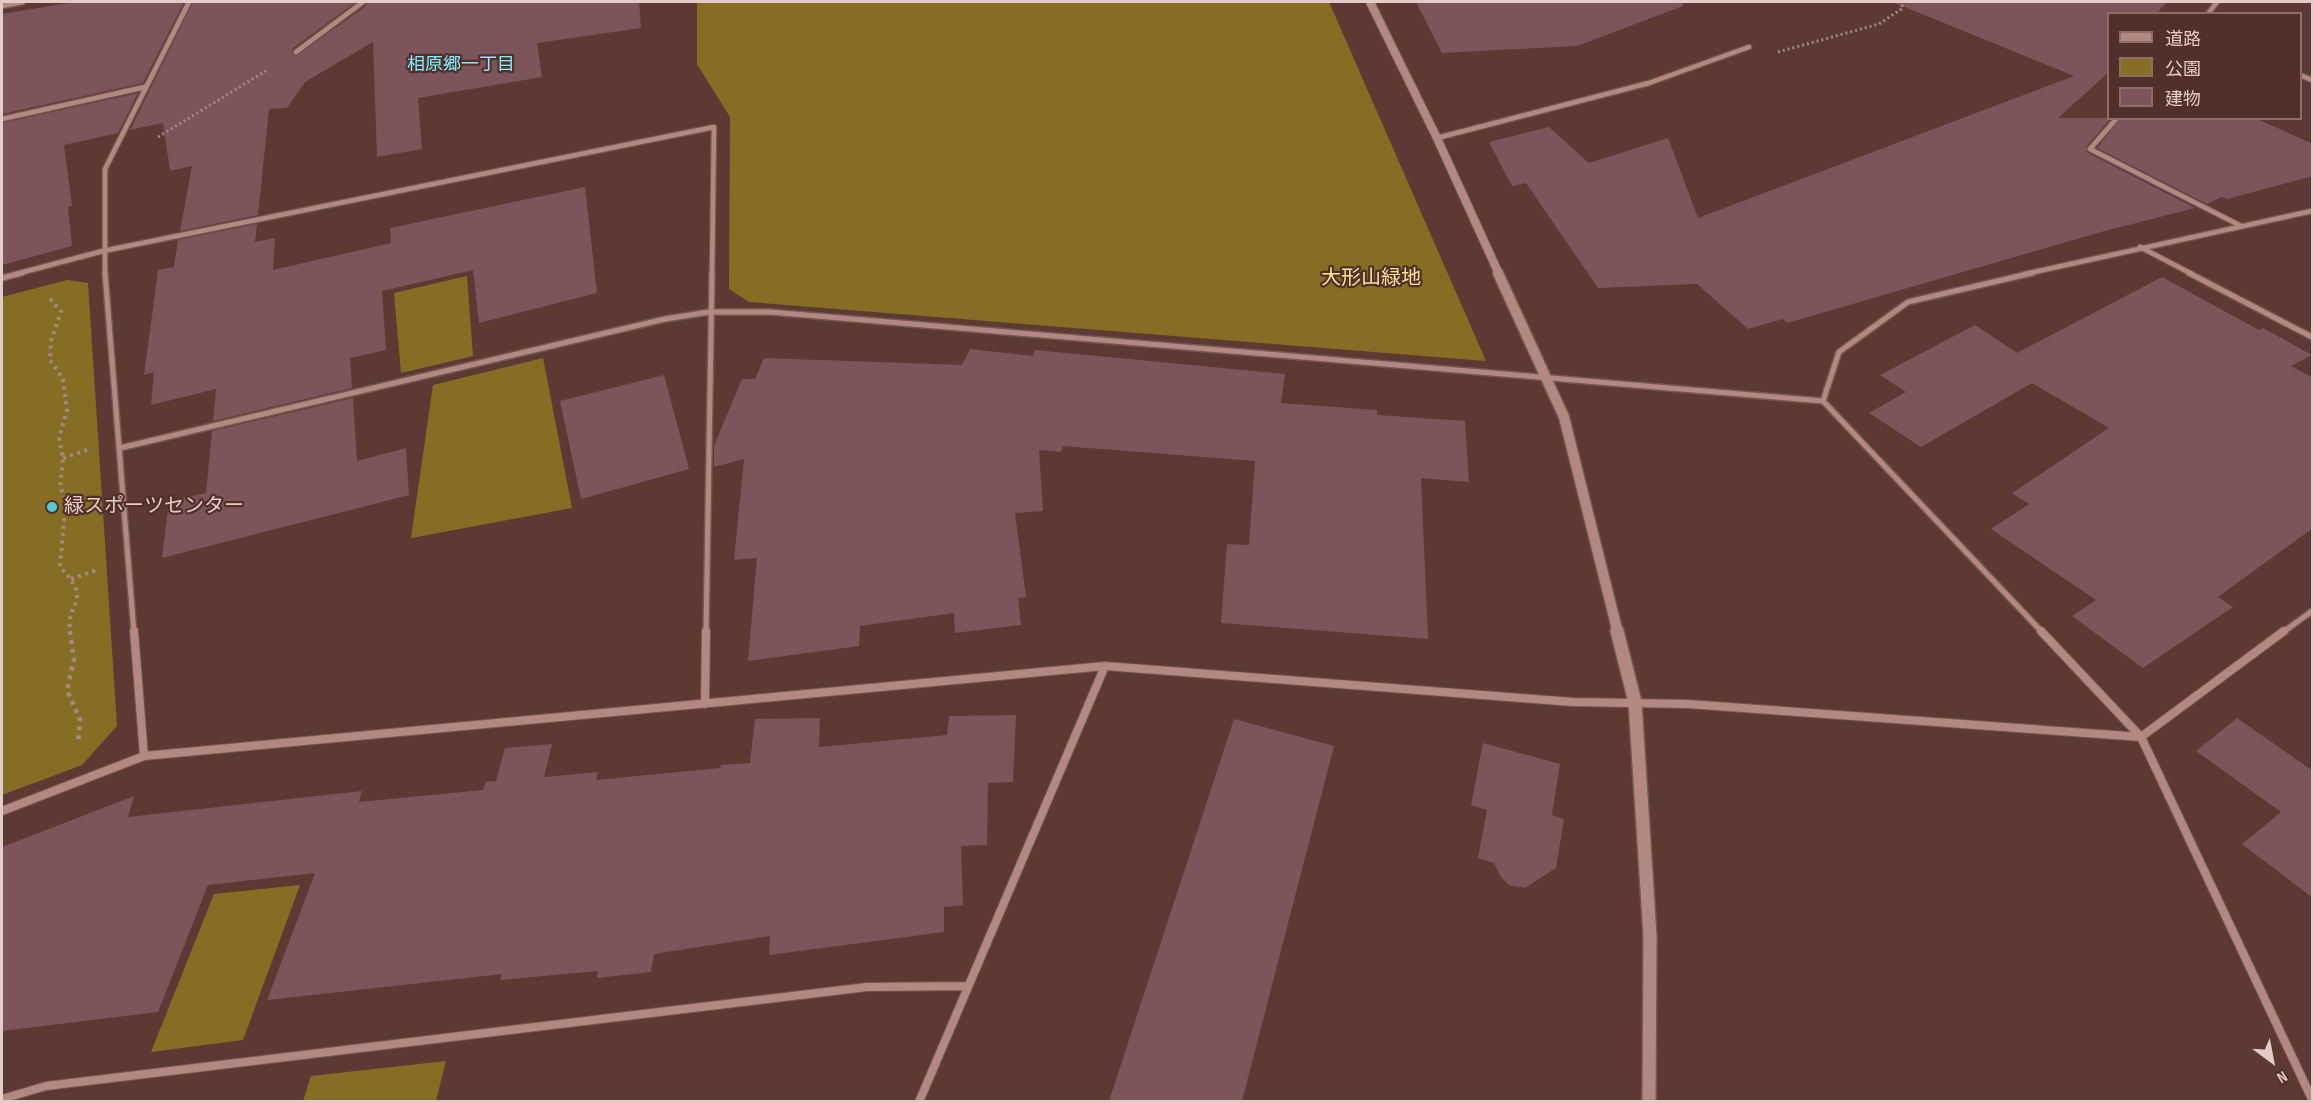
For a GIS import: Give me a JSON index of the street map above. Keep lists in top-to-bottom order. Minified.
{"districts":["相原郷一丁目"],"parks":["大形山緑地"],"places":["緑スポーツセンター"],"legend":["道路","公園","建物"],"north":"bottom right"}
